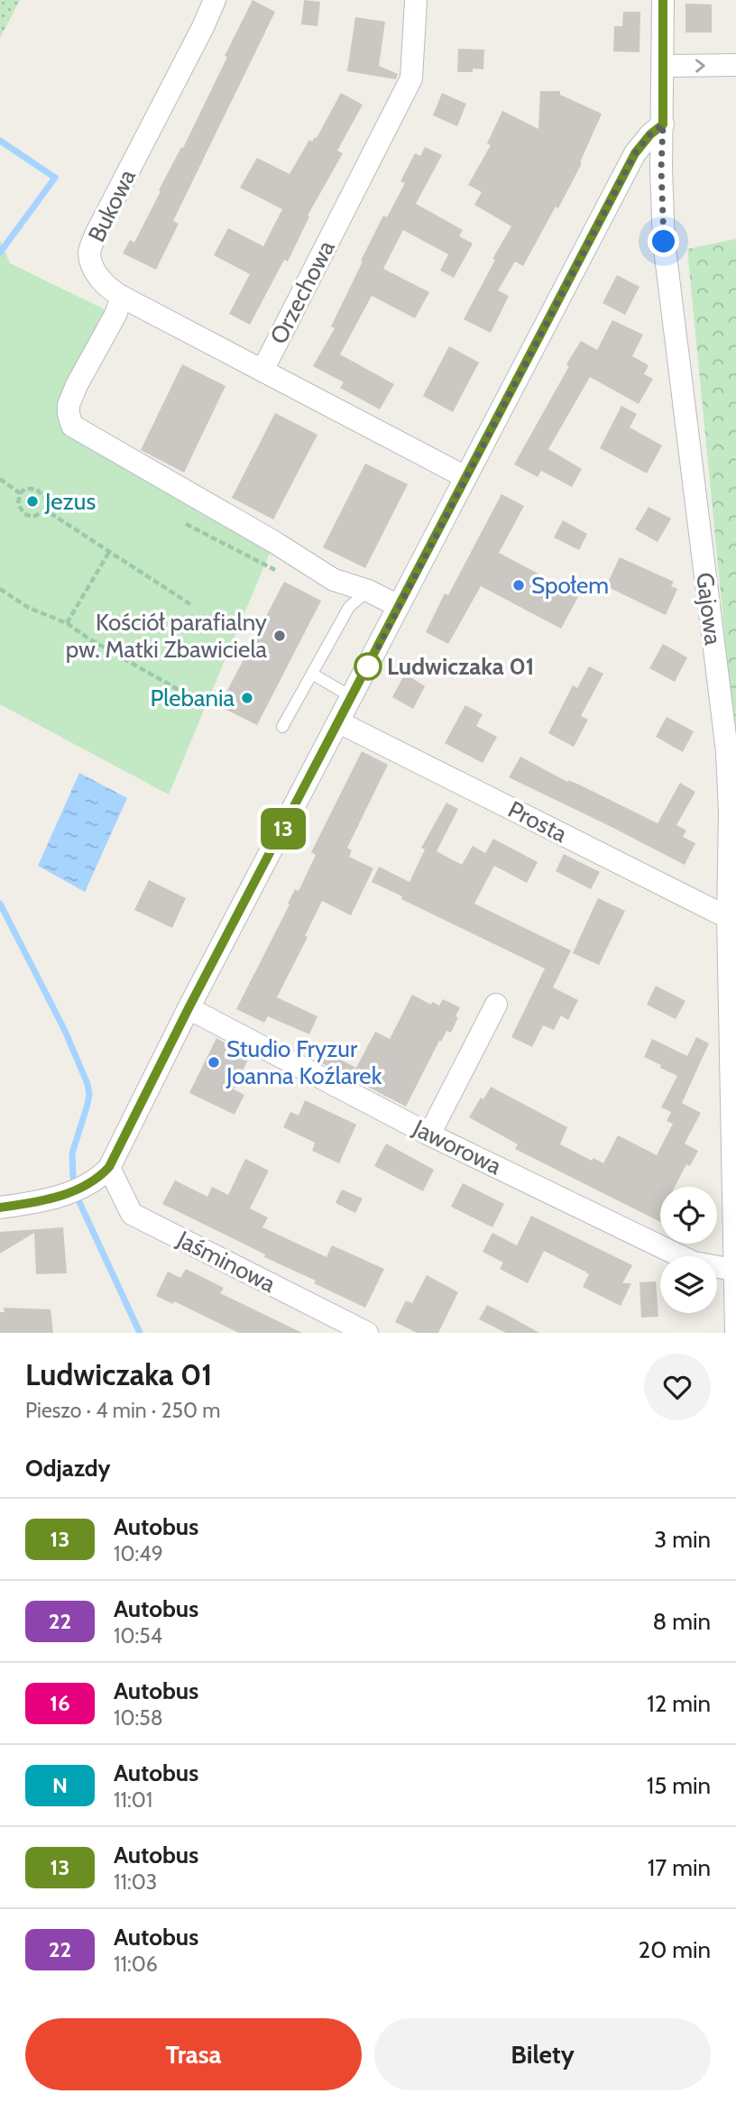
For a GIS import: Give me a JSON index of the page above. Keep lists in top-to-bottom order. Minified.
{"streets":{"street":["Bukowa","Orzechowa","Gajowa","Prosta","Jaworowa","Jaśminowa"]},"crossings":[["Bukowa","Orzechowa"],["Gajowa","Prosta"],["Gajowa","Jaworowa"]],"places":["Jezus","Społem","Kościół parafialny pw. Matki Zbawiciela","Ludwiczaka 01","Plebania","Studio Fryzur Joanna Koźlarek"],"lines":["bus line 13"],"page":{"on_map":"13","heading":[["Ludwiczaka 01","Pieszo · 4 min · 250 m"],"Odjazdy"],"list":[{"mark":"13","name":"Autobus","note":"10:49","value":"3 min"},{"mark":"22","name":"Autobus","note":"10:54","value":"8 min"},{"mark":"16","name":"Autobus","note":"10:58","value":"12 min"},{"mark":"N","name":"Autobus","note":"11:01","value":"15 min"},{"mark":"13","name":"Autobus","note":"11:03","value":"17 min"},{"mark":"22","name":"Autobus","note":"11:06","value":"20 min"}],"buttons":["Trasa","Bilety"]}}
